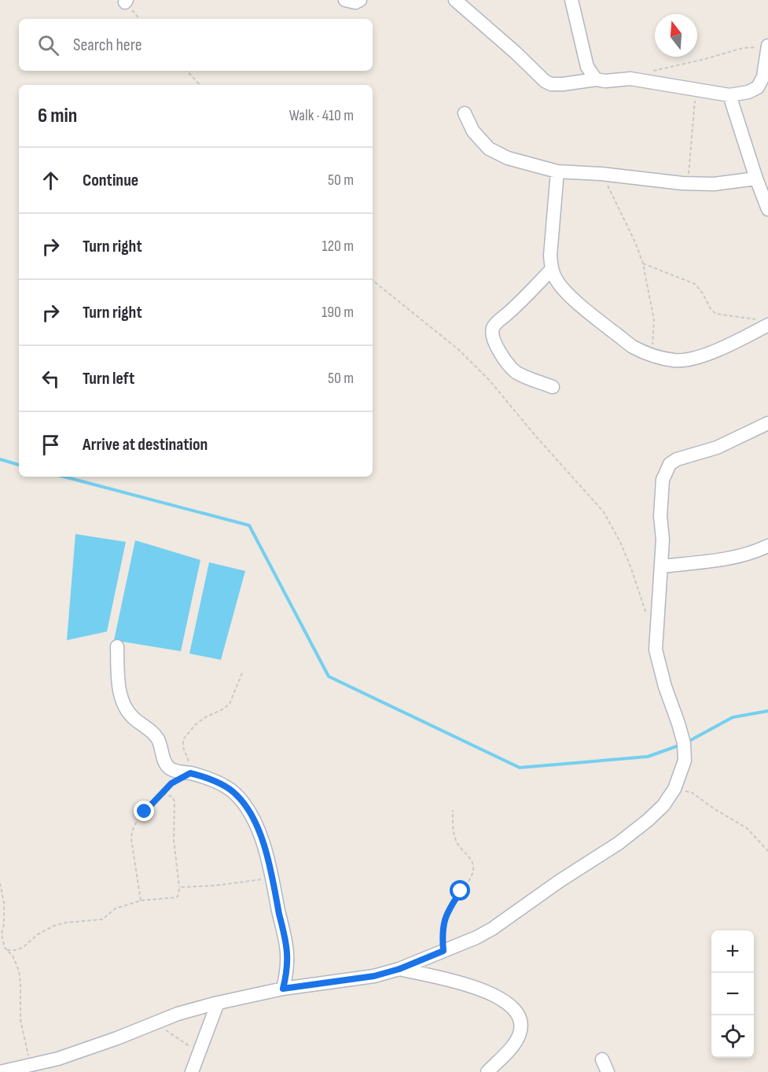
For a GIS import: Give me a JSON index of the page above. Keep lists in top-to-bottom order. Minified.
{"north":"top","page":{"search":"Search here","heading":["6 min","Walk · 410 m"],"list":[["Continue","50 m"],["Turn right","120 m"],["Turn right","190 m"],["Turn left","50 m"],"Arrive at destination"],"map_buttons":["+","−"]}}
